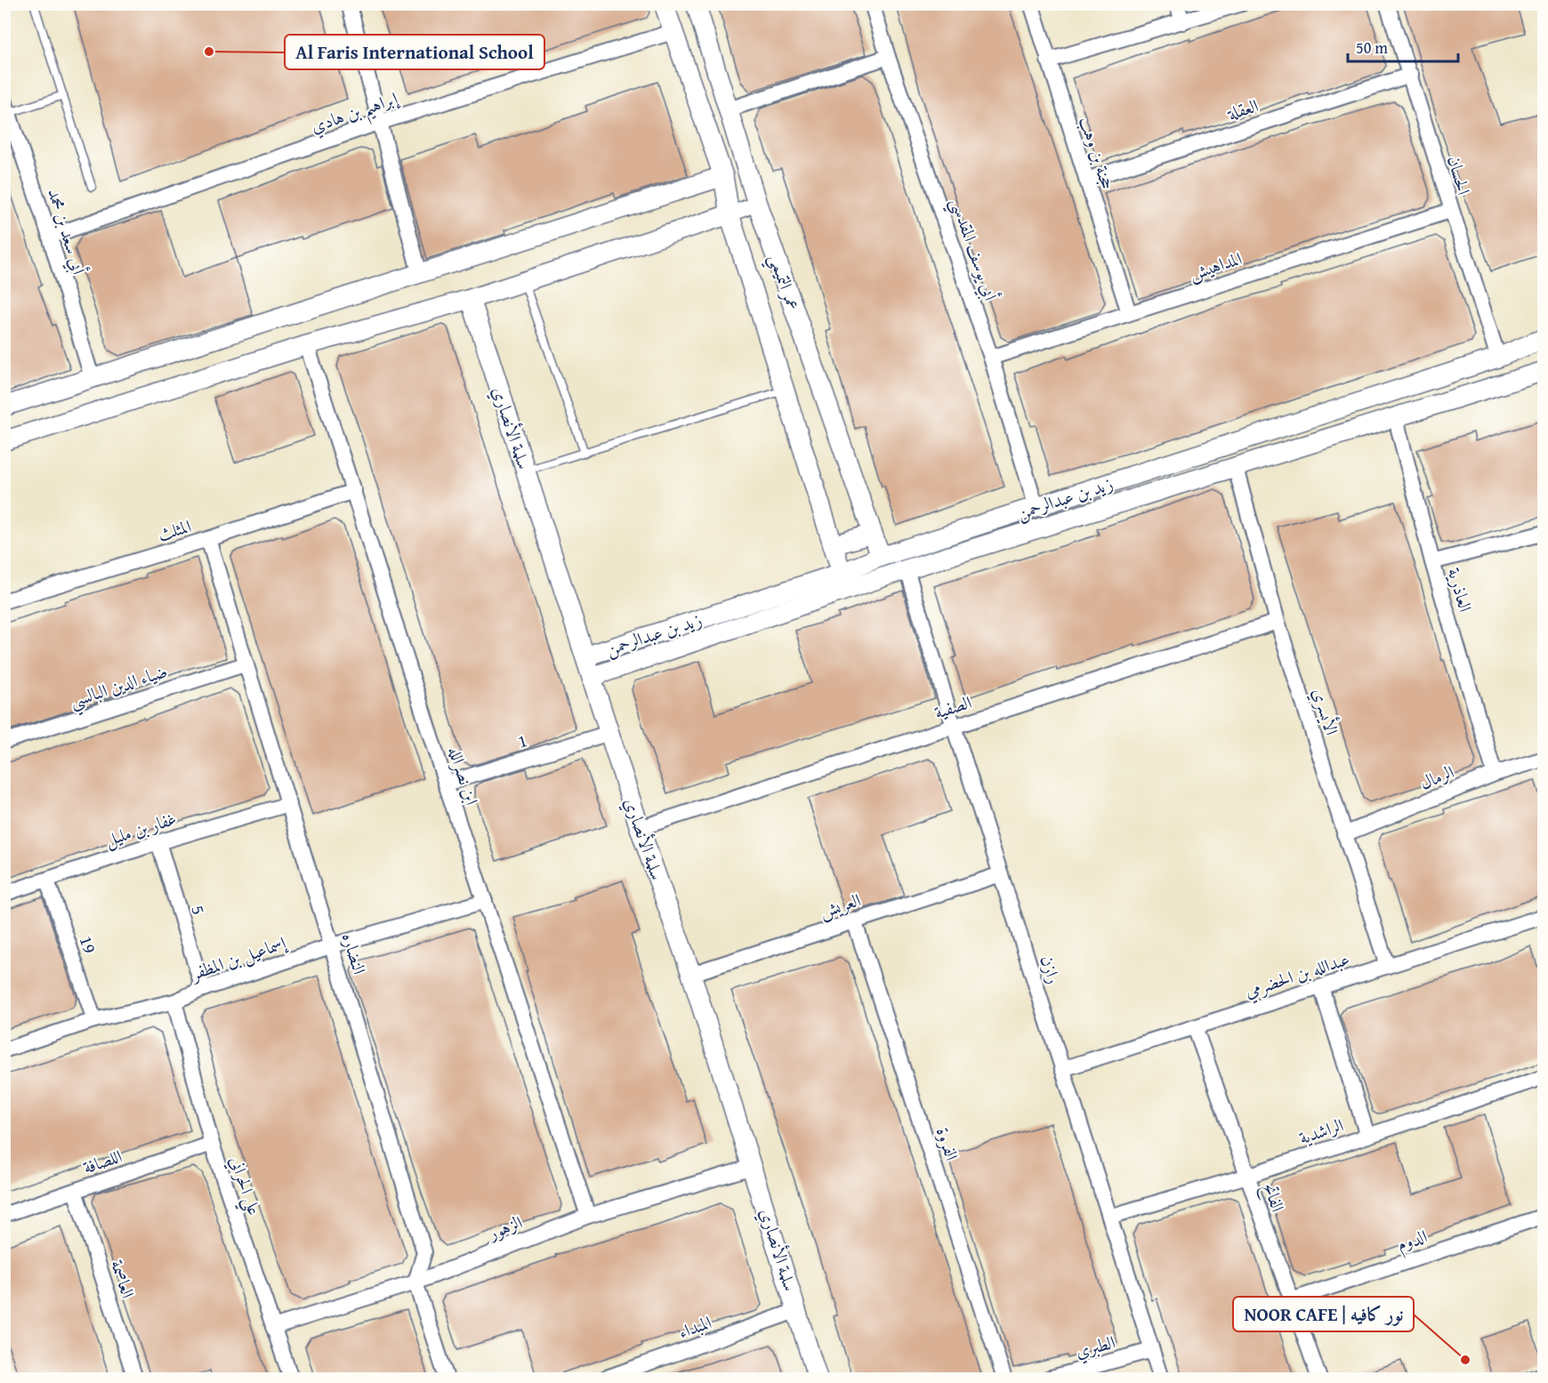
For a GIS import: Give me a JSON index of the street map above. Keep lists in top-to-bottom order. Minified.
{"streets":{"street":["العقلة","إبراهيم بن هادي","حجنة بن وهب","الحسان","أبي سعد بن محمد","أبي يوسف المقدسي","المداهيش","عمر التميمي","سلمة الأنصاري","زيد بن عبدالرحمن","المثلث","العاذرية","ضياء الدين البالسي","الصفية","الأيسري","1","ابن نصرالله","الرمال","غفار بن مليل","العريش","5","19","النضاره","إسماعيل بن المظفر","رازن","عبدالله بن الحضرمي","الراشدية","الفروة","اللصافة","علي الحراني","الفاتح","الزهور","الدوم","العاصمة","المبداء","الطبري"]},"crossings":[["العقلة","حجنة بن وهب"],["العقلة","الحسان"],["إبراهيم بن هادي","أبي سعد بن محمد"],["حجنة بن وهب","المداهيش"],["الحسان","المداهيش"],["الحسان","زيد بن عبدالرحمن"],["أبي يوسف المقدسي","المداهيش"],["أبي يوسف المقدسي","زيد بن عبدالرحمن"],["عمر التميمي","زيد بن عبدالرحمن"],["سلمة الأنصاري","زيد بن عبدالرحمن"],["سلمة الأنصاري","الصفية"],["سلمة الأنصاري","1"],["سلمة الأنصاري","العريش"],["سلمة الأنصاري","الزهور"],["سلمة الأنصاري","المبداء"],["زيد بن عبدالرحمن","العاذرية"],["زيد بن عبدالرحمن","الأيسري"],["زيد بن عبدالرحمن","رازن"],["المثلث","ابن نصرالله"],["المثلث","النضاره"],["العاذرية","الرمال"],["ضياء الدين البالسي","النضاره"],["الصفية","الأيسري"],["الصفية","رازن"],["الأيسري","الرمال"],["الأيسري","عبدالله بن الحضرمي"],["1","ابن نصرالله"],["ابن نصرالله","إسماعيل بن المظفر"],["ابن نصرالله","الزهور"],["غفار بن مليل","5"],["غفار بن مليل","19"],["غفار بن مليل","النضاره"],["العريش","رازن"],["العريش","الفروة"],["5","إسماعيل بن المظفر"],["19","إسماعيل بن المظفر"],["النضاره","إسماعيل بن المظفر"],["النضاره","الزهور"],["إسماعيل بن المظفر","علي الحراني"],["رازن","عبدالله بن الحضرمي"],["رازن","الراشدية"],["رازن","الطبري"],["عبدالله بن الحضرمي","الفاتح"],["الراشدية","الفاتح"],["اللصافة","علي الحراني"],["اللصافة","العاصمة"],["علي الحراني","الزهور"],["الفاتح","الدوم"]],"places":["Al Faris International School","NOOR CAFE | نور كافيه"],"scale_bar":"50 m"}
